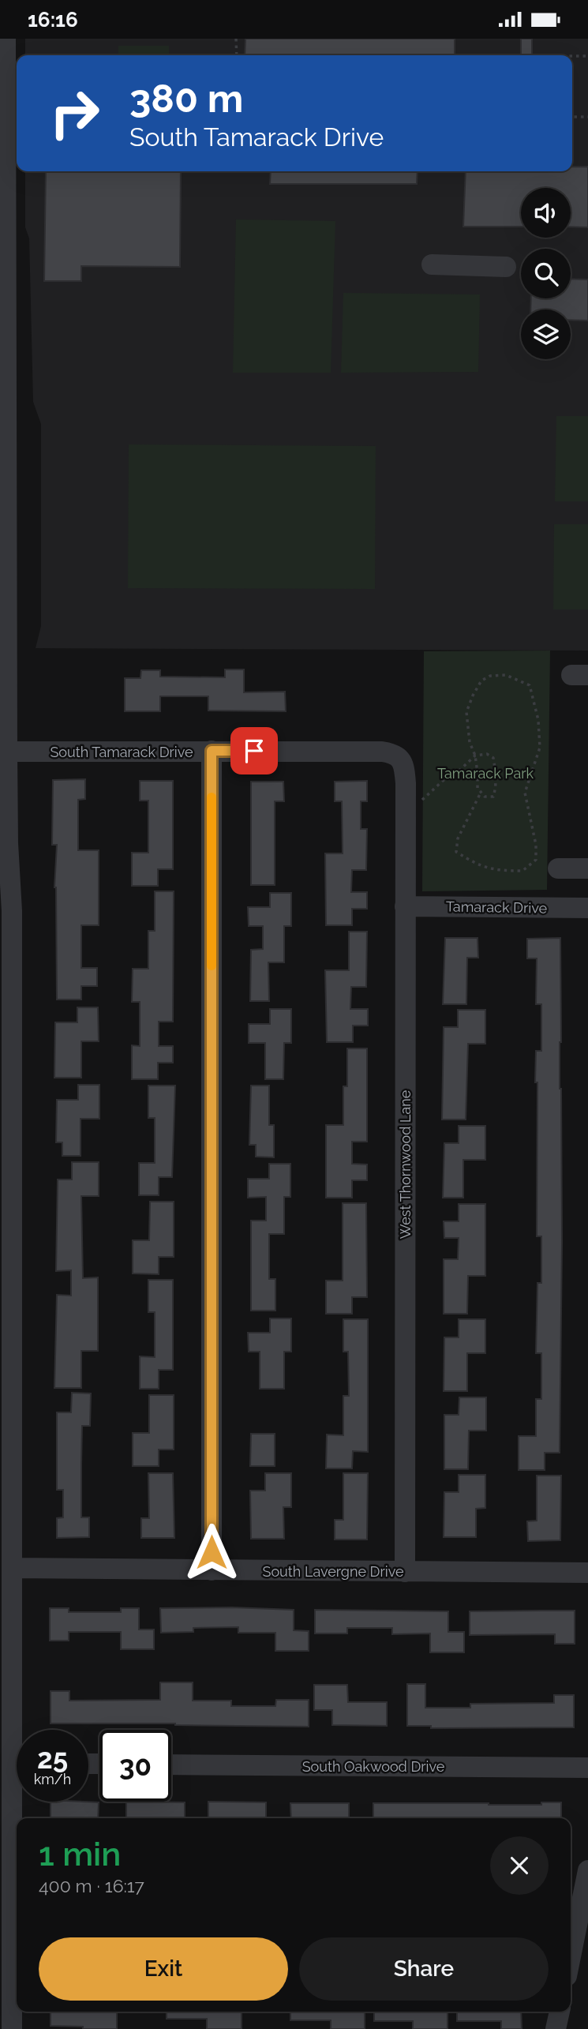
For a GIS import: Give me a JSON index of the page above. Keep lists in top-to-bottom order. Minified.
{"streets":{"street":["South Tamarack Drive","Tamarack Drive","West Thornwood Lane","South Lavergne Drive","South Oakwood Drive"]},"crossings":[["South Tamarack Drive","West Thornwood Lane"],["Tamarack Drive","West Thornwood Lane"],["West Thornwood Lane","South Lavergne Drive"]],"parks":["Tamarack Park"],"page":{"status":"16:16","turn":["380 m","South Tamarack Drive"],"speed":"25 km/h","limit":"30","heading":["1 min","400 m · 16:17"],"buttons":["Exit","Share"]}}
